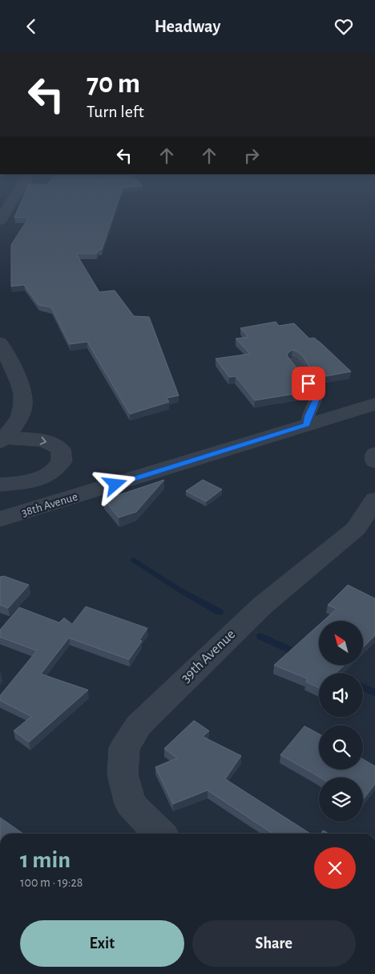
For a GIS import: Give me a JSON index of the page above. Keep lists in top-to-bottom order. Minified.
{"streets":{"street":["38th Avenue","39th Avenue"]},"north":"top left","page":{"header":"Headway","turn":["70 m","Turn left"],"heading":["1 min","100 m · 19:28"],"buttons":["Exit","Share"]}}
